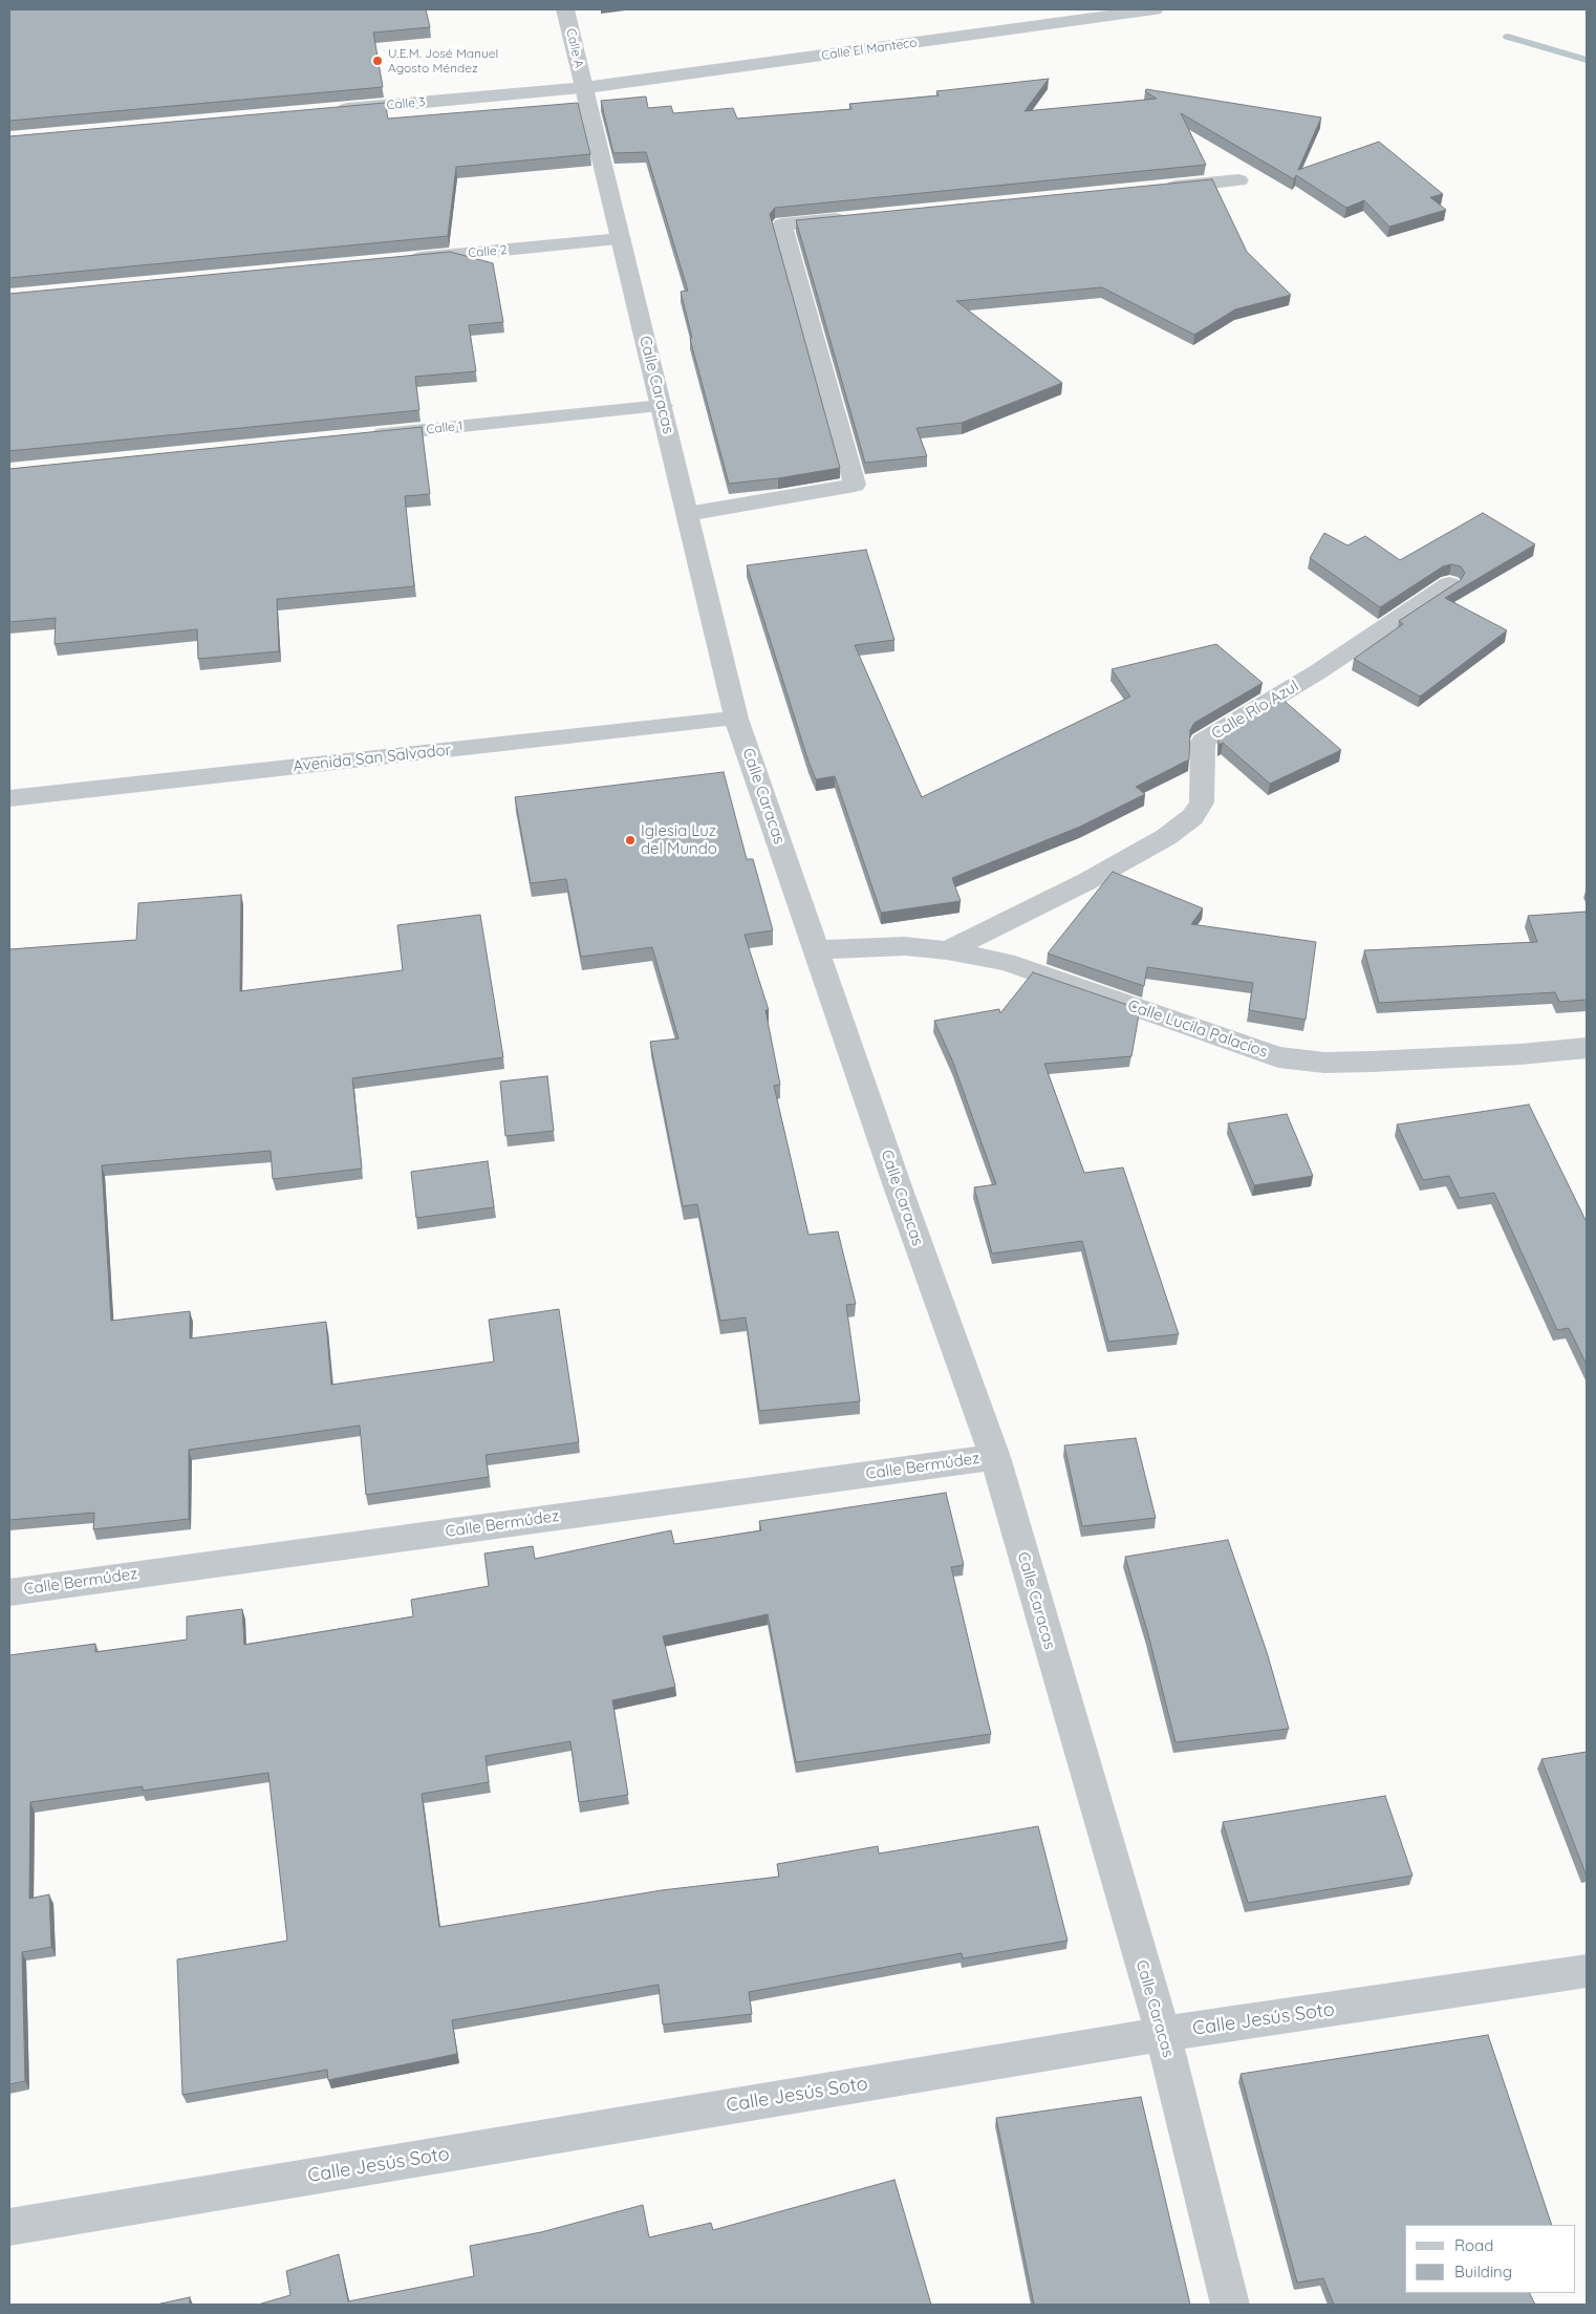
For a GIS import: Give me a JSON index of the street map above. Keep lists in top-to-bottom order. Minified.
{"streets":{"street":["Calle A","Calle El Manteco","Calle 3","Calle 2","Calle Caracas","Calle 1","Calle Río Azul","Avenida San Salvador","Calle Lucila Palacios","Calle Bermúdez","Calle Jesús Soto"]},"crossings":[["Calle A","Calle El Manteco"],["Calle A","Calle 3"],["Calle A","Calle Caracas"],["Calle El Manteco","Calle 3"],["Calle El Manteco","Calle Caracas"],["Calle 3","Calle Caracas"],["Calle 2","Calle Caracas"],["Calle Caracas","Calle 1"],["Calle Caracas","Avenida San Salvador"],["Calle Caracas","Calle Lucila Palacios"],["Calle Caracas","Calle Bermúdez"],["Calle Caracas","Calle Jesús Soto"],["Calle Río Azul","Calle Lucila Palacios"]],"places":["U.E.M. José Manuel Agosto Méndez","Iglesia Luz del Mundo"],"legend":["Road","Building"]}
